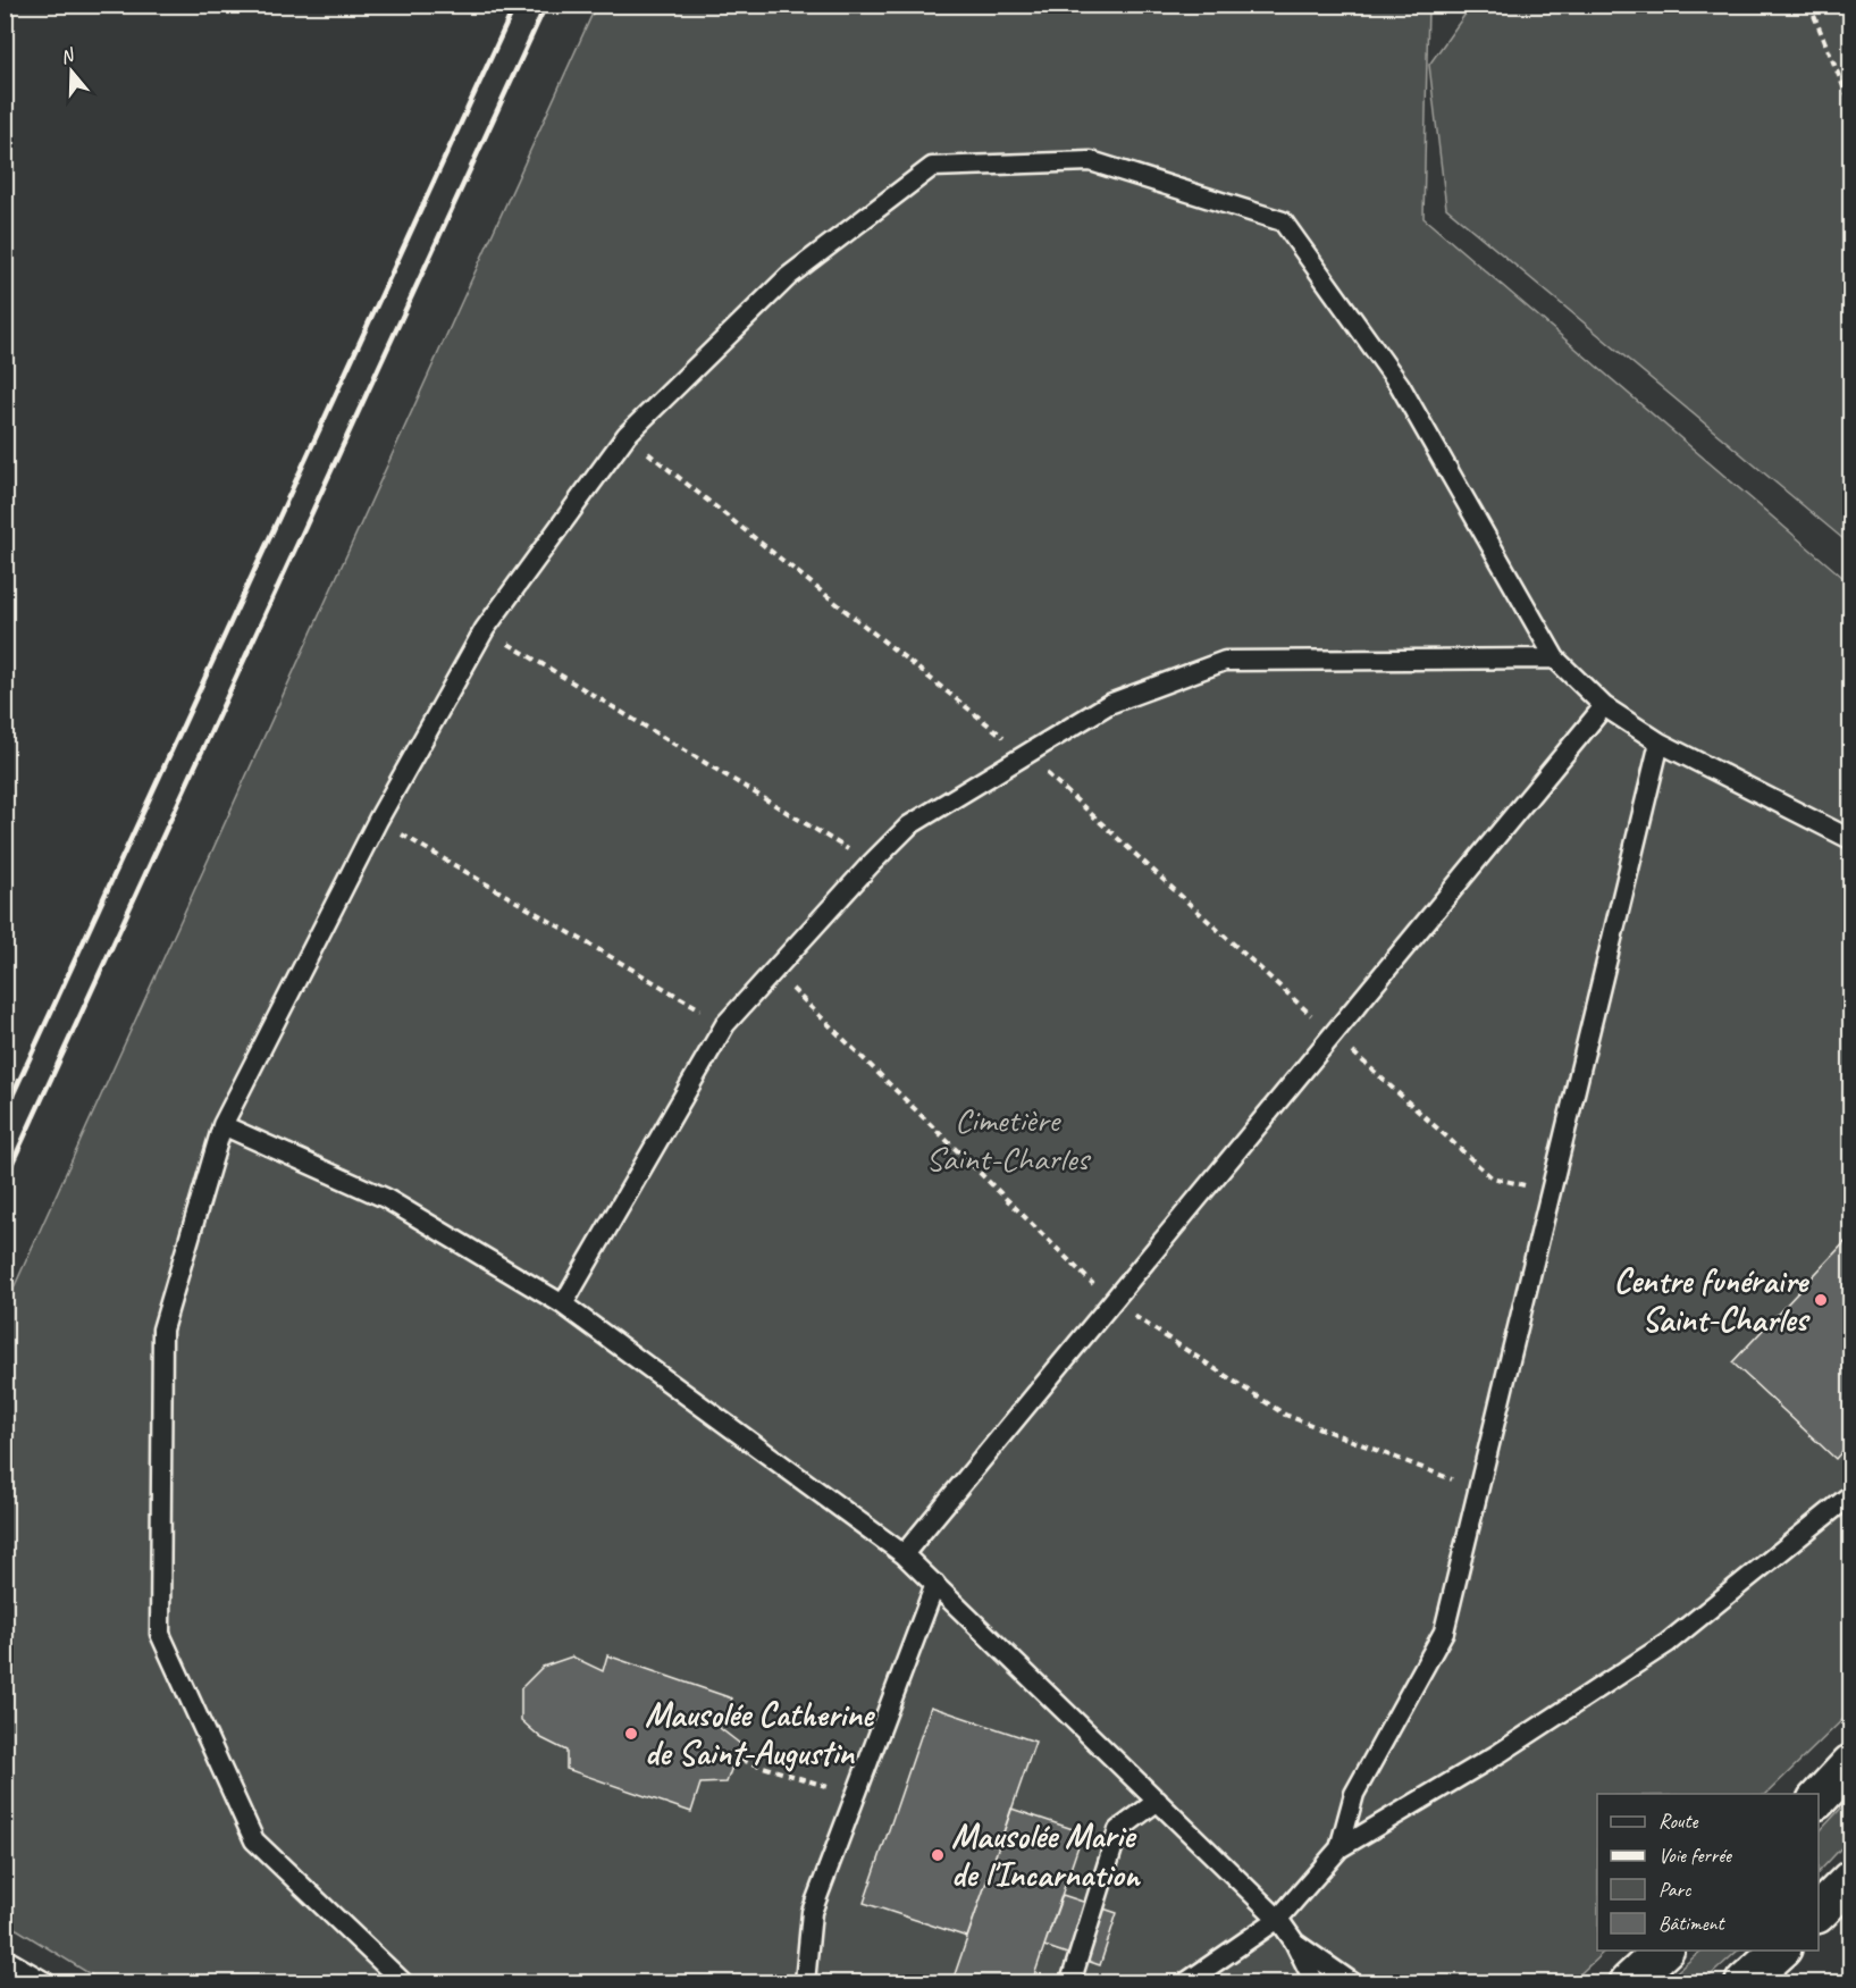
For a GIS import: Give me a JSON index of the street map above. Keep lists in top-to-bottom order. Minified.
{"parks":["Cimetière Saint-Charles"],"places":["Centre funéraire Saint-Charles","Mausolée Catherine de Saint-Augustin","Mausolée Marie de l'Incarnation"],"legend":["Route","Voie ferrée","Parc","Bâtiment"],"north":"top"}
